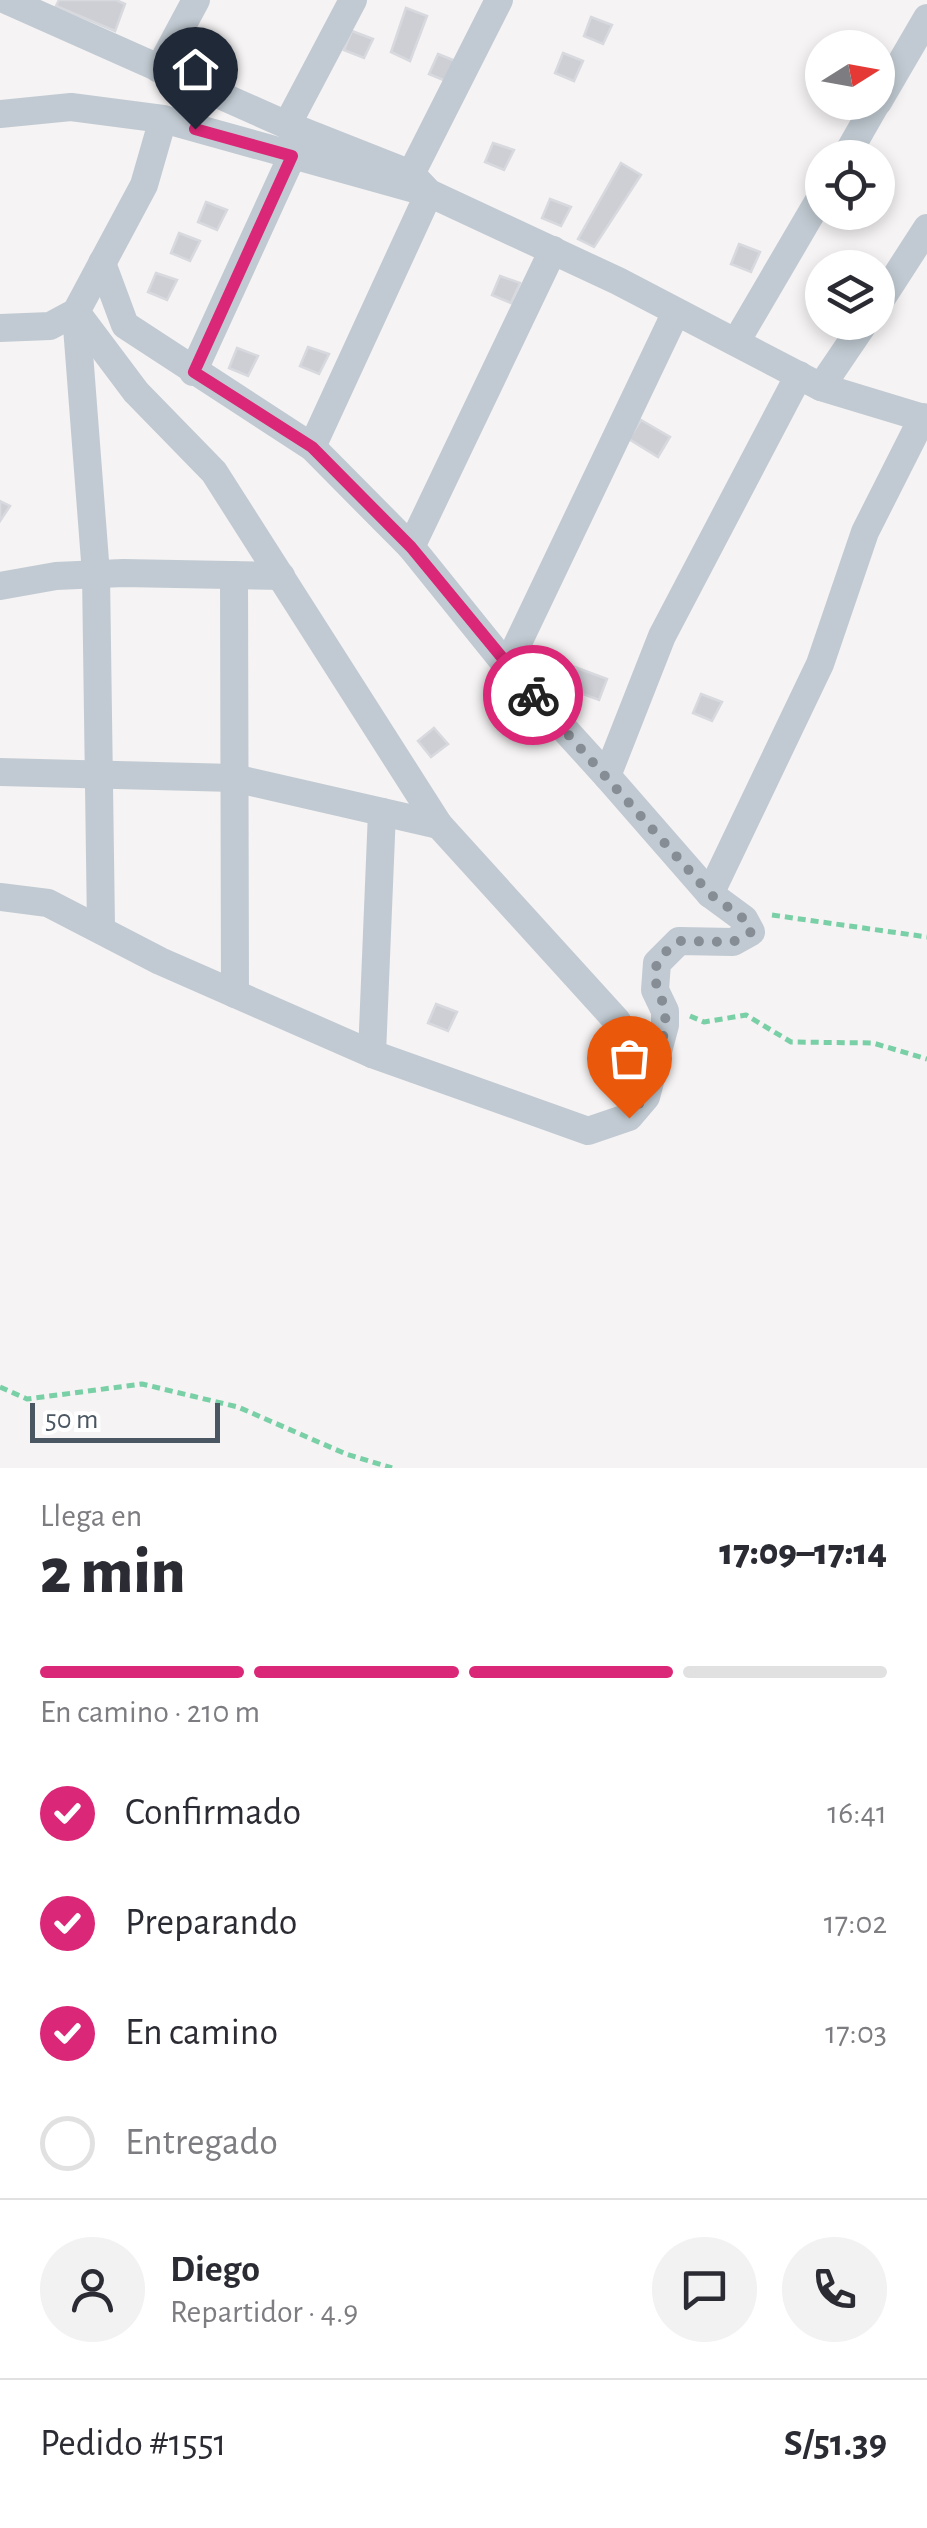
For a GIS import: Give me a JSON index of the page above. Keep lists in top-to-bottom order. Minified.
{"scale_bar":"50 m","north":"right","page":{"scale":"50 m","heading":["2 min","Llega en","17:09–17:14"],"panel":["Diego","Repartidor · 4.9","Pedido #1551","S/51.39"],"bar":"En camino · 210 m","list":[["Confirmado","16:41"],["Preparando","17:02"],["En camino","17:03"],"Entregado"]}}
